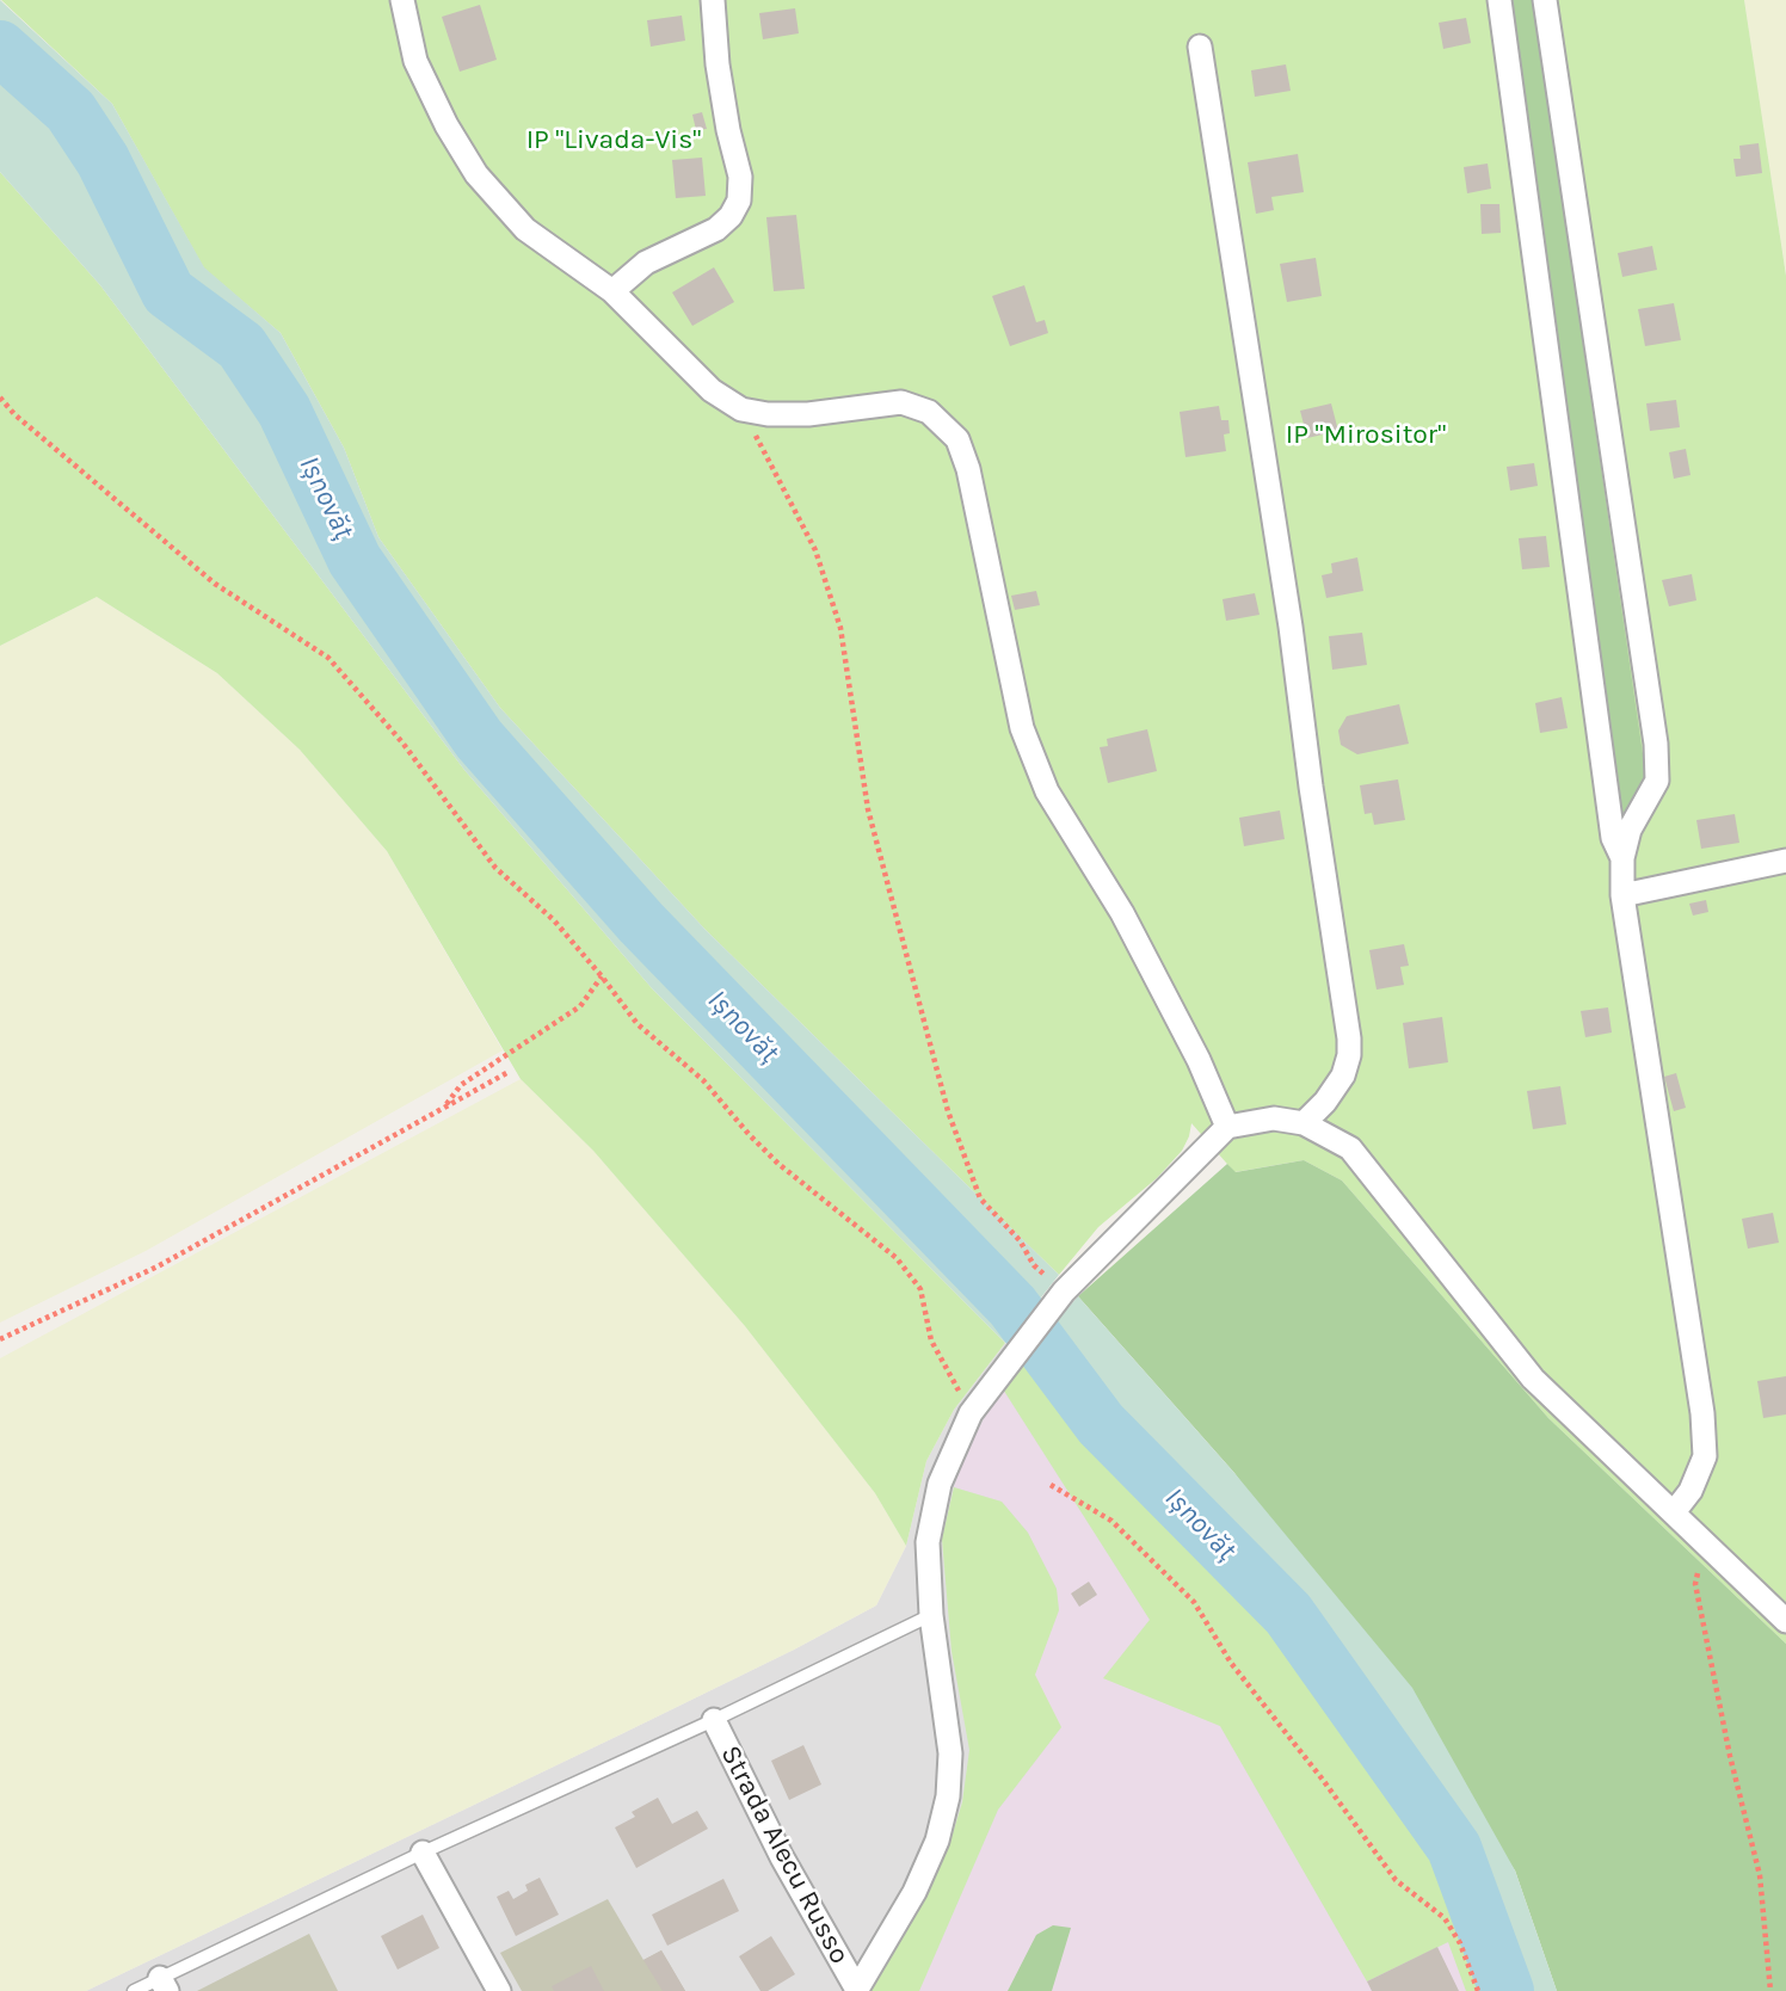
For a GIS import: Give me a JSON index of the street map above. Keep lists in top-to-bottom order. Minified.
{"streets":{"street":["Strada Alecu Russo"]},"water":["Ișnovăț"],"parks":["IP \"Livada-Vis\"","IP \"Mirositor\""]}
